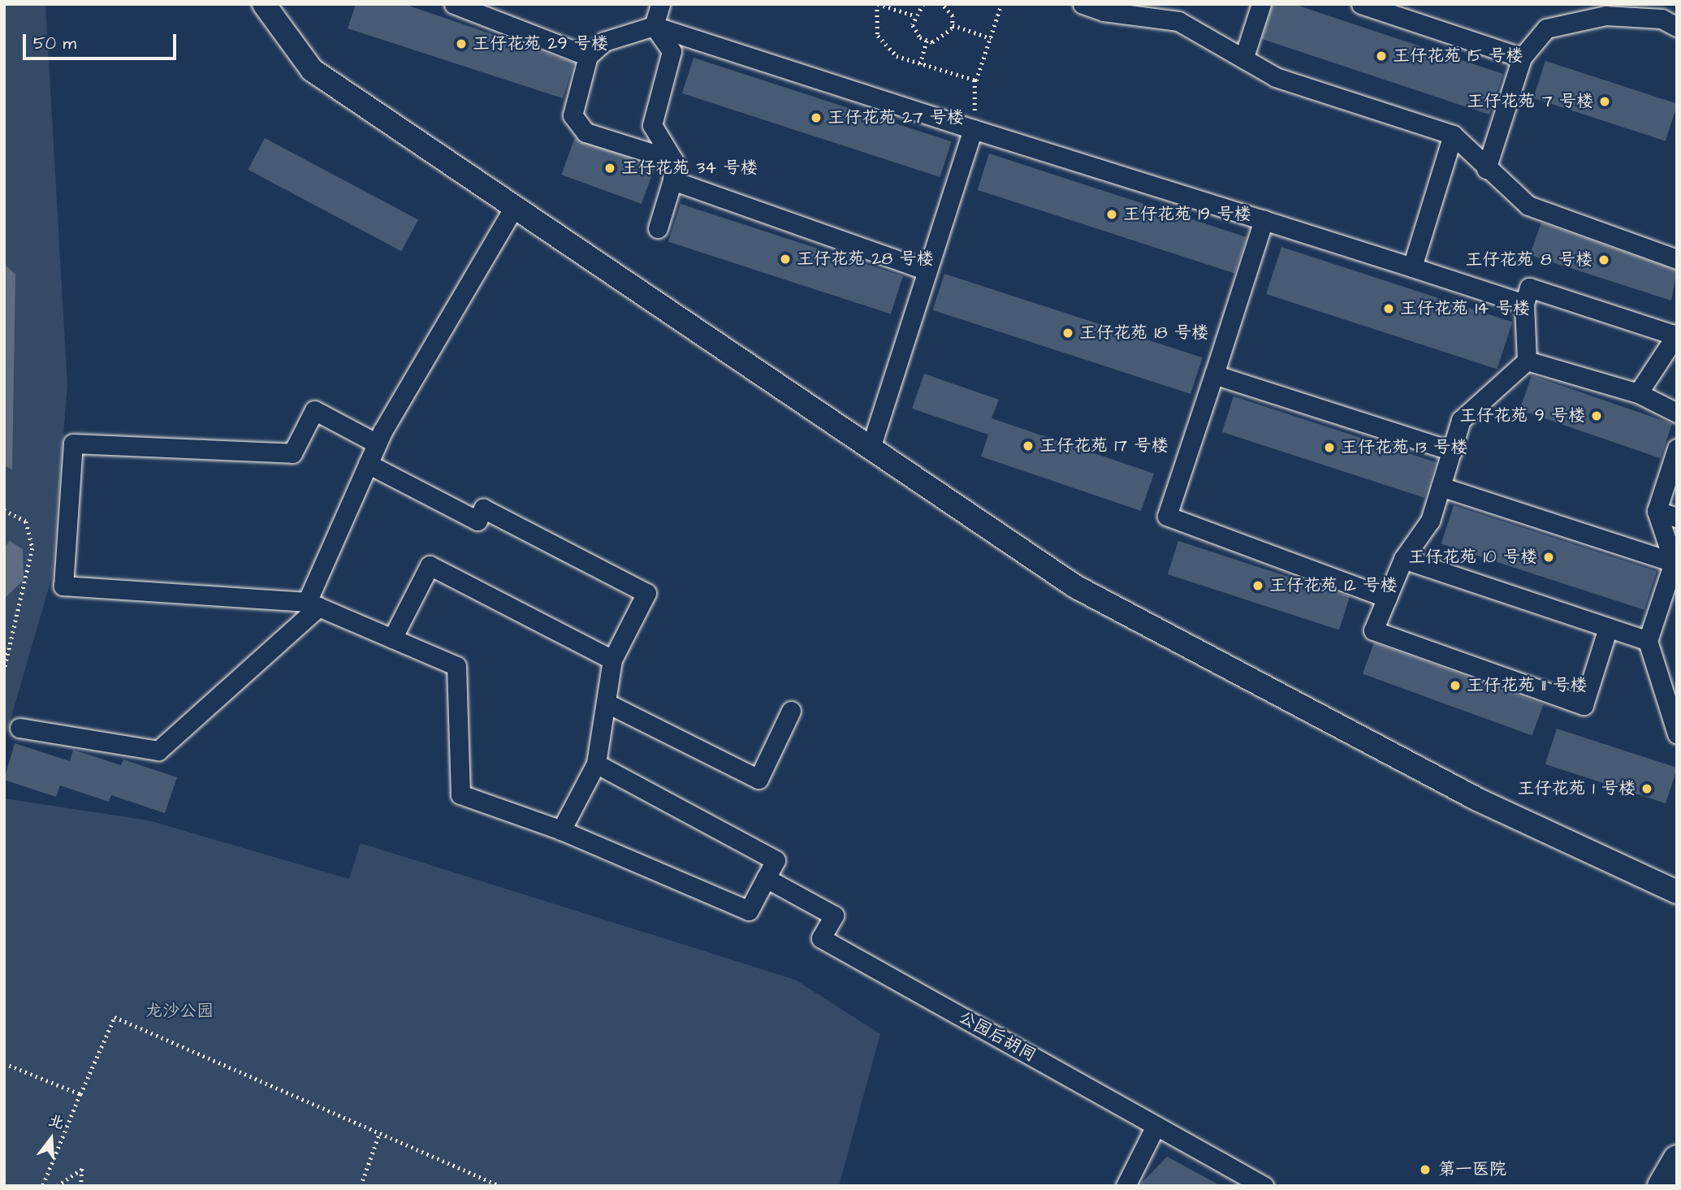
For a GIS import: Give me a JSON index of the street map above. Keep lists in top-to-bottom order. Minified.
{"streets":{"street":["公园后胡同"]},"parks":["龙沙公园"],"places":["王仔花苑 29 号楼","王仔花苑 15 号楼","王仔花苑 7 号楼","王仔花苑 27 号楼","王仔花苑 34 号楼","王仔花苑 19 号楼","王仔花苑 28 号楼","王仔花苑 8 号楼","王仔花苑 14 号楼","王仔花苑 18 号楼","王仔花苑 9 号楼","王仔花苑 17 号楼","王仔花苑 13 号楼","王仔花苑 10 号楼","王仔花苑 12 号楼","王仔花苑 11 号楼","王仔花苑 1 号楼","第一医院"],"scale_bar":"50 m","north":"top"}
